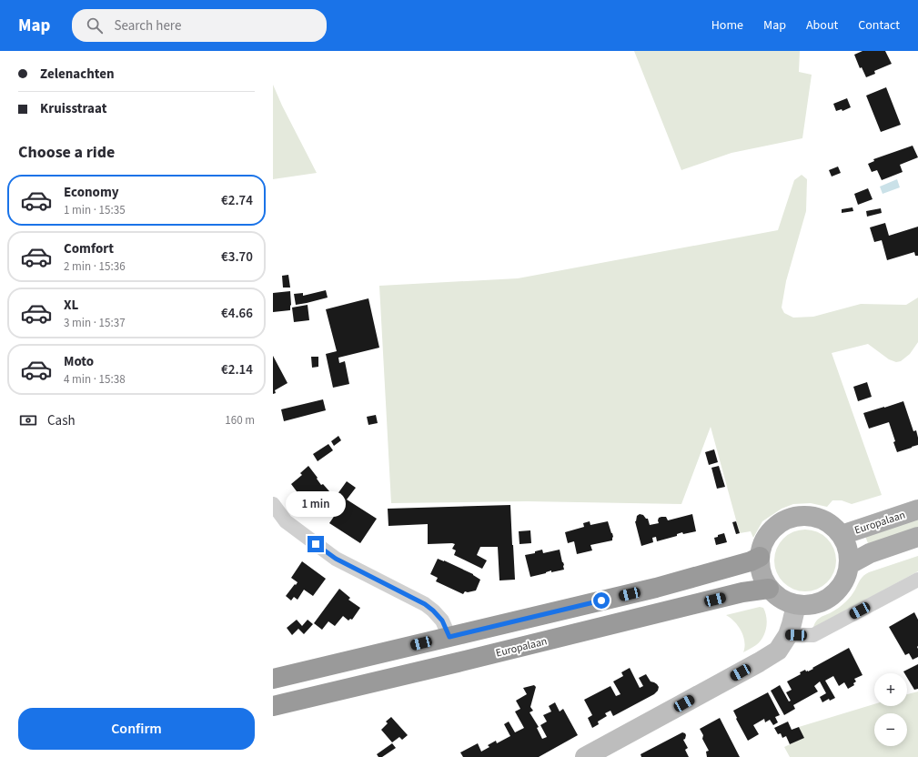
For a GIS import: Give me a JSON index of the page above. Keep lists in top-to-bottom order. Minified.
{"streets":{"highway":["Europalaan"]},"page":{"header":"Map","search":"Search here","nav":["Home","Map","About","Contact"],"banner":["Zelenachten","Kruisstraat"],"heading":"Choose a ride","list":[{"name":"Economy","note":"1 min · 15:35","value":"€2.74"},{"name":"Comfort","note":"2 min · 15:36","value":"€3.70"},{"name":"XL","note":"3 min · 15:37","value":"€4.66"},{"name":"Moto","note":"4 min · 15:38","value":"€2.14"}],"pay":["Cash","160 m"],"bubble":"1 min","map_buttons":["+","−"],"buttons":"Confirm"}}
